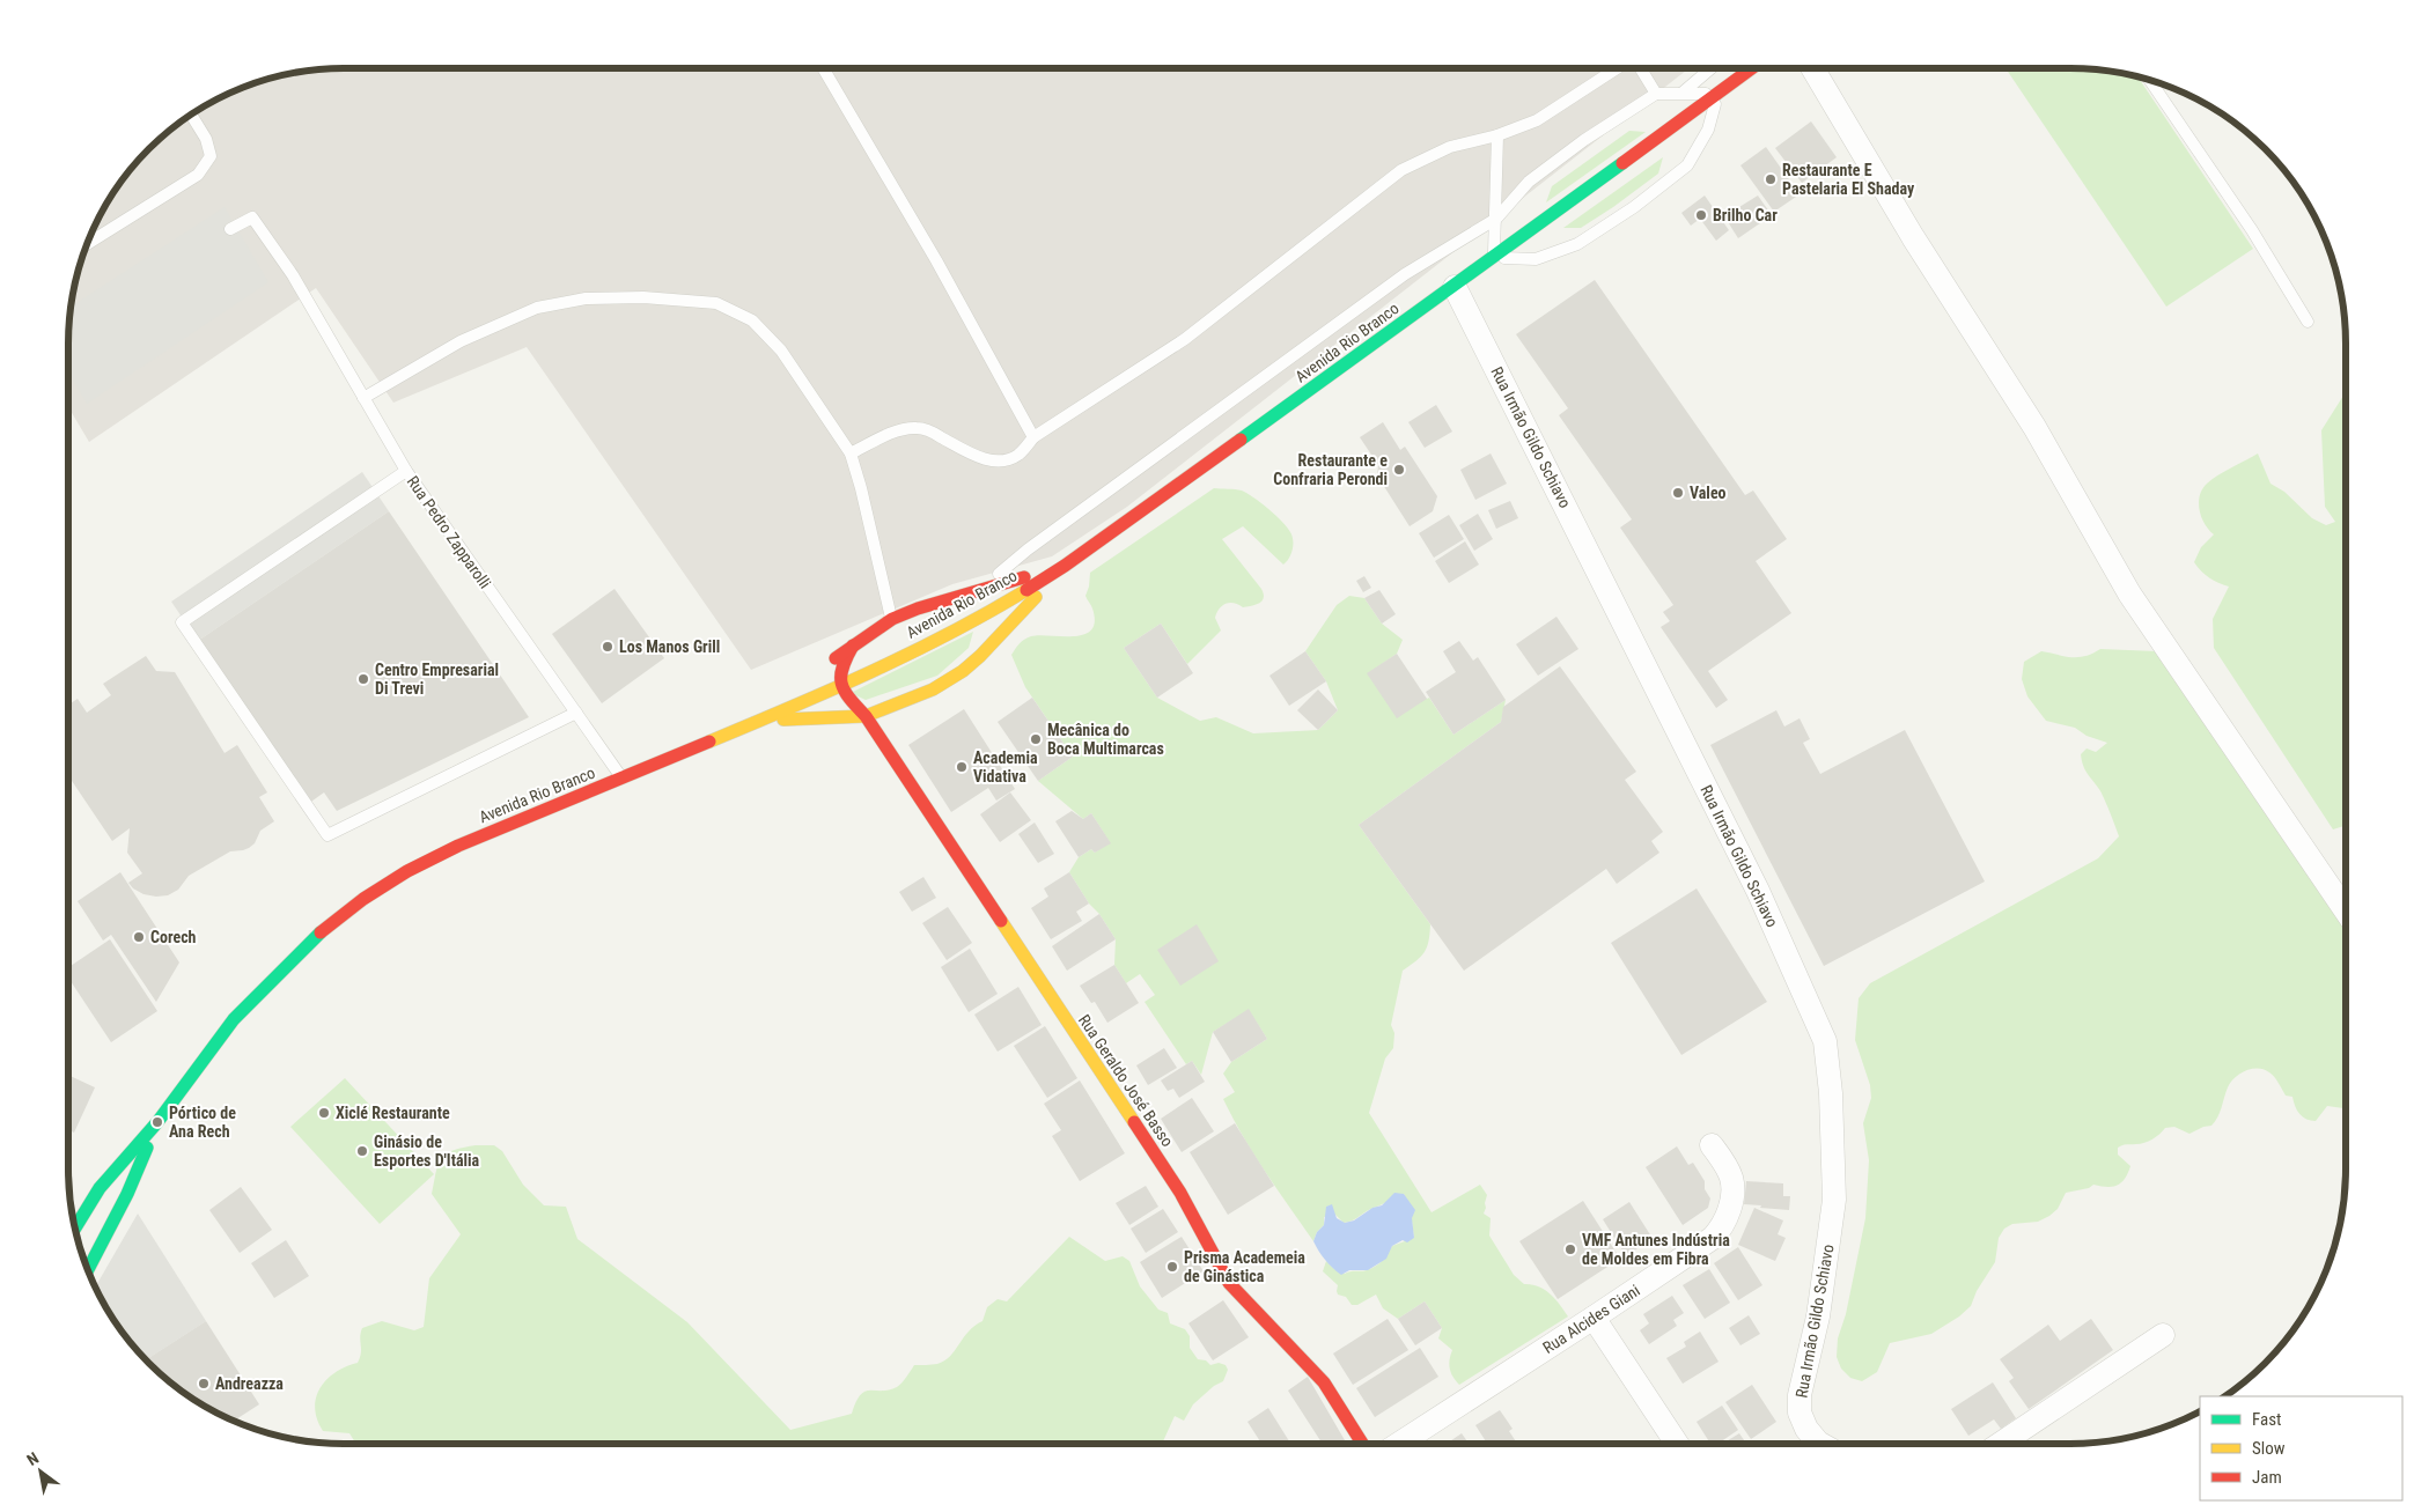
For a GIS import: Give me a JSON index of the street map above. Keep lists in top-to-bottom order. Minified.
{"streets":{"main road":["Avenida Rio Branco","Rua Geraldo José Basso"],"street":["Rua Irmão Gildo Schiavo","Rua Alcides Giani"],"lane":["Rua Pedro Zapparolli"]},"crossings":[["Avenida Rio Branco","Rua Irmão Gildo Schiavo"],["Avenida Rio Branco","Rua Pedro Zapparolli"],["Avenida Rio Branco","Rua Geraldo José Basso"]],"places":["Restaurante E Pastelaria El Shaday","Brilho Car","Restaurante e Confraria Perondi","Valeo","Los Manos Grill","Centro Empresarial Di Trevi","Mecânica do Boca Multimarcas","Academia Vidativa","Corech","Xiclé Restaurante","Pórtico de Ana Rech","Ginásio de Esportes D'Itália","VMF Antunes Indústria de Moldes em Fibra","Prisma Academeia de Ginástica","Andreazza"],"legend":["Fast","Slow","Jam"],"north":"top left"}
